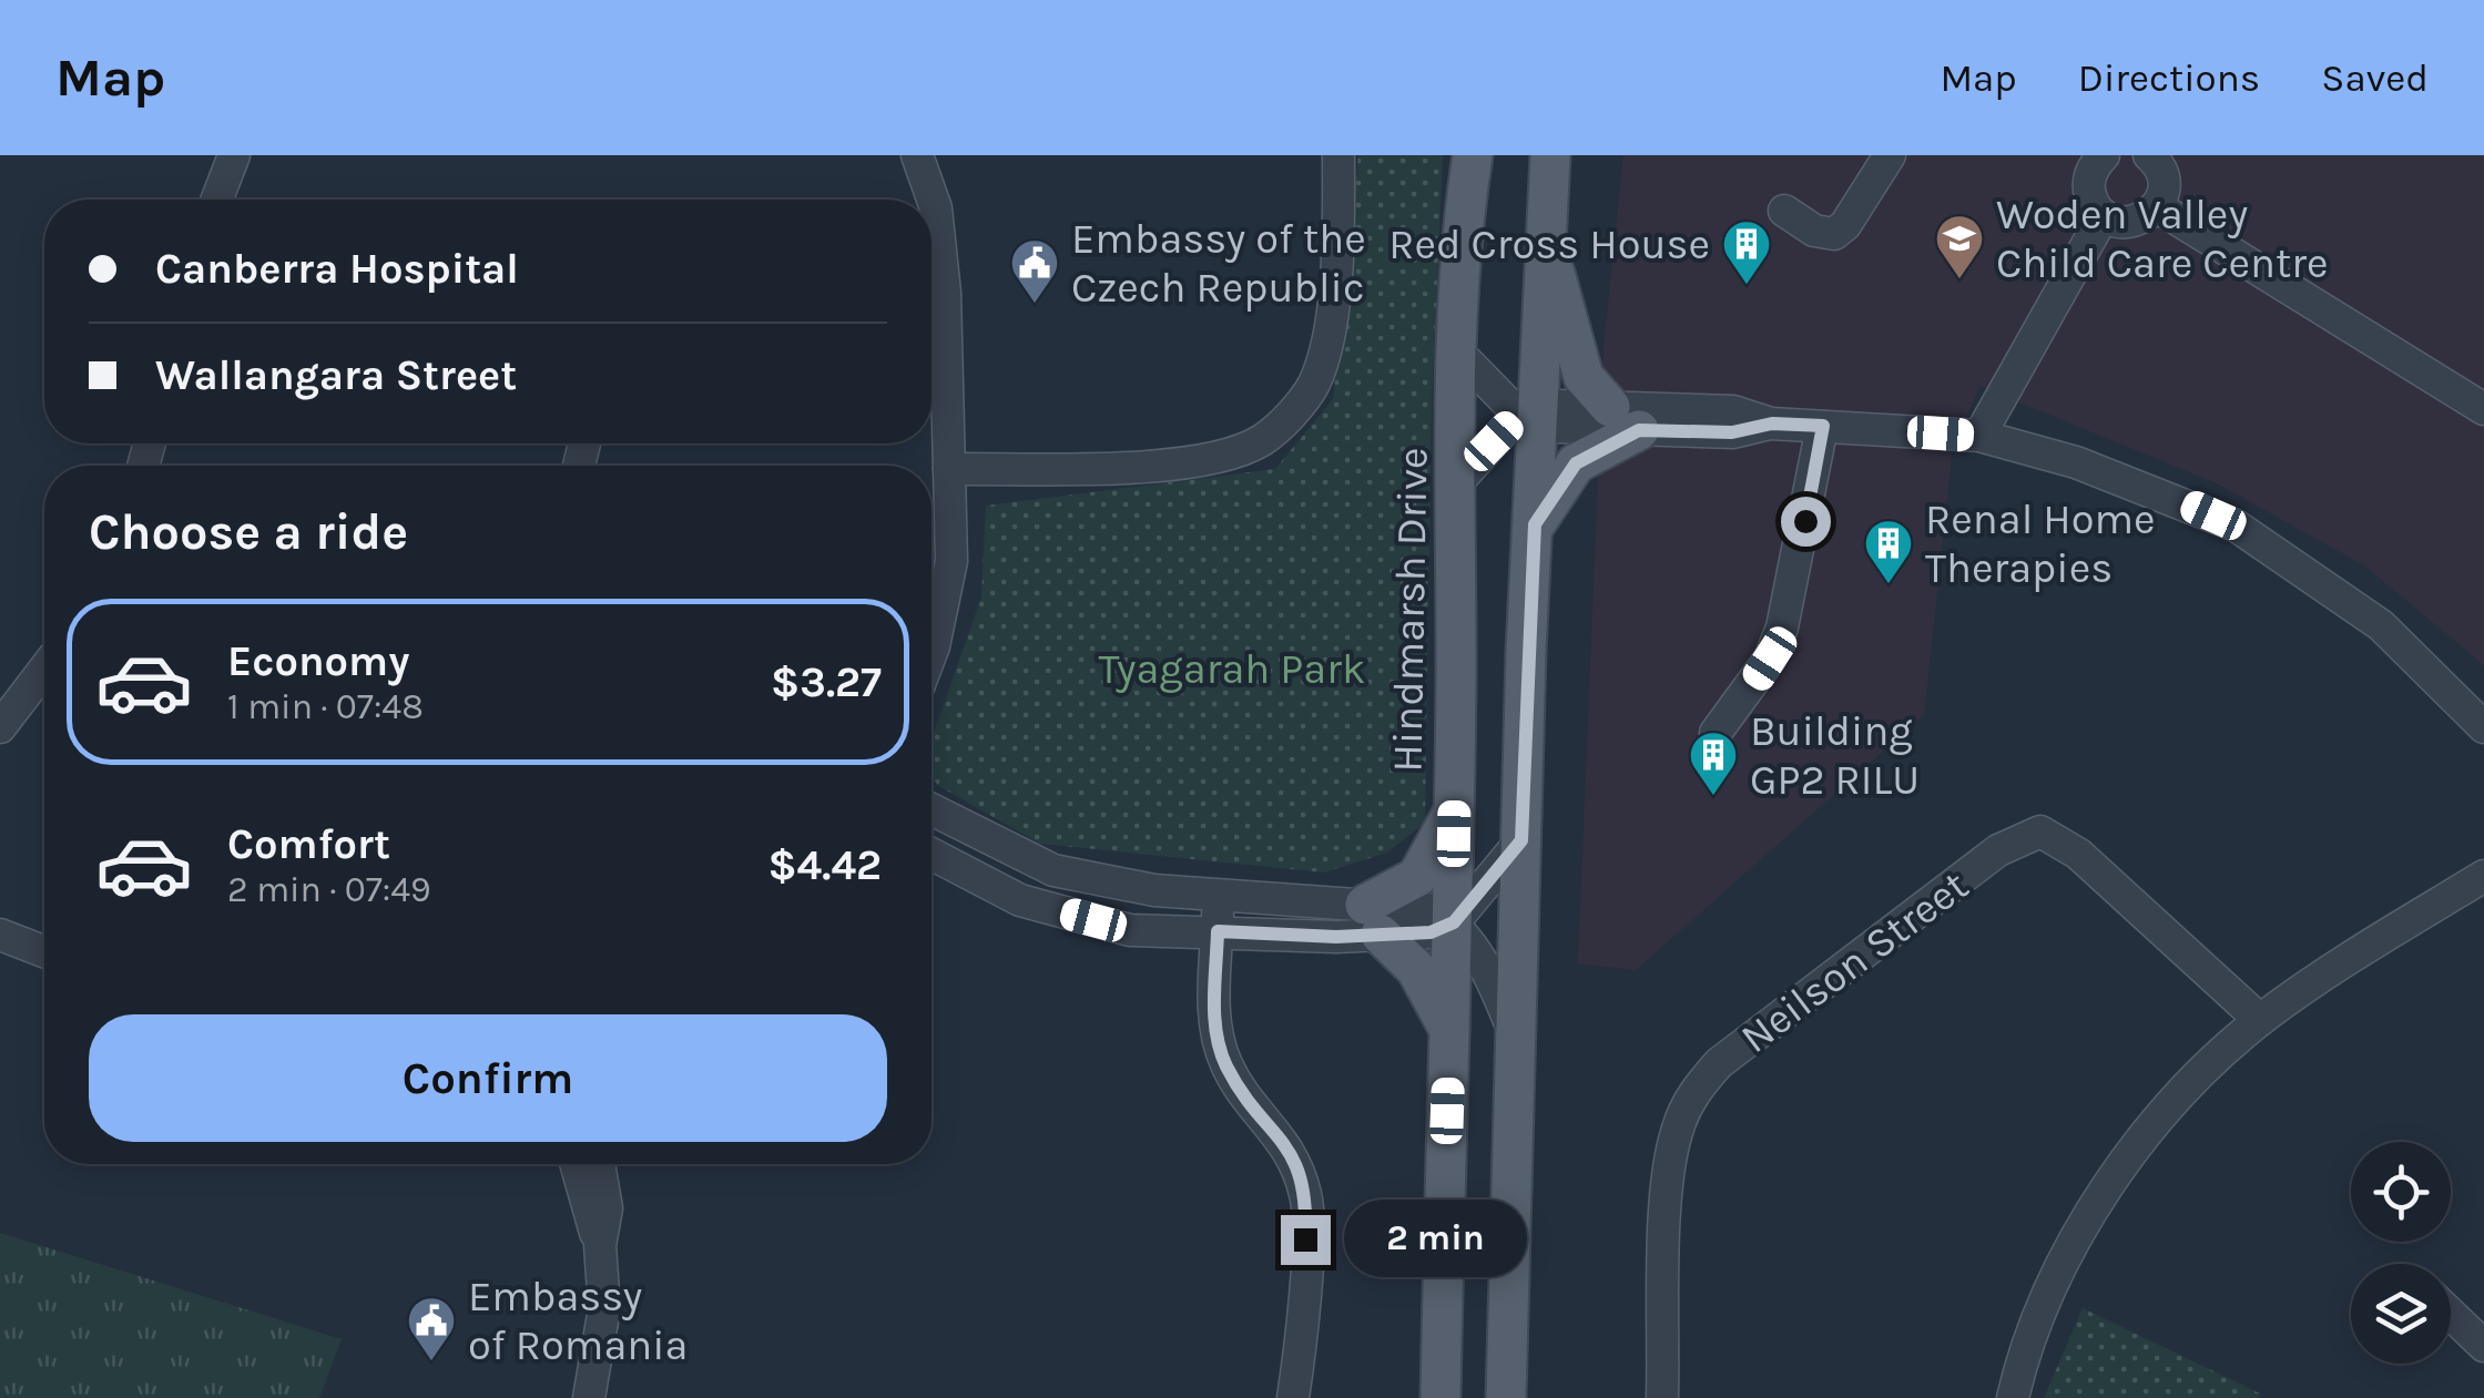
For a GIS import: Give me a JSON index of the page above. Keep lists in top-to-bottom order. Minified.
{"streets":{"main road":["Hindmarsh Drive"],"street":["Neilson Street"]},"parks":["Tyagarah Park"],"places":{"school or university":["Woden Valley Child Care Centre"],"building":["Red Cross House","Renal Home Therapies","Building GP2 RILU"],"public building":["Embassy of the Czech Republic","Embassy of Romania"]},"page":{"header":"Map","nav":["Map","Directions","Saved"],"banner":["Canberra Hospital","Wallangara Street"],"heading":"Choose a ride","list":[{"name":"Economy","note":"1 min · 07:48","value":"$3.27"},{"name":"Comfort","note":"2 min · 07:49","value":"$4.42"}],"buttons":"Confirm","bubble":"2 min"}}
